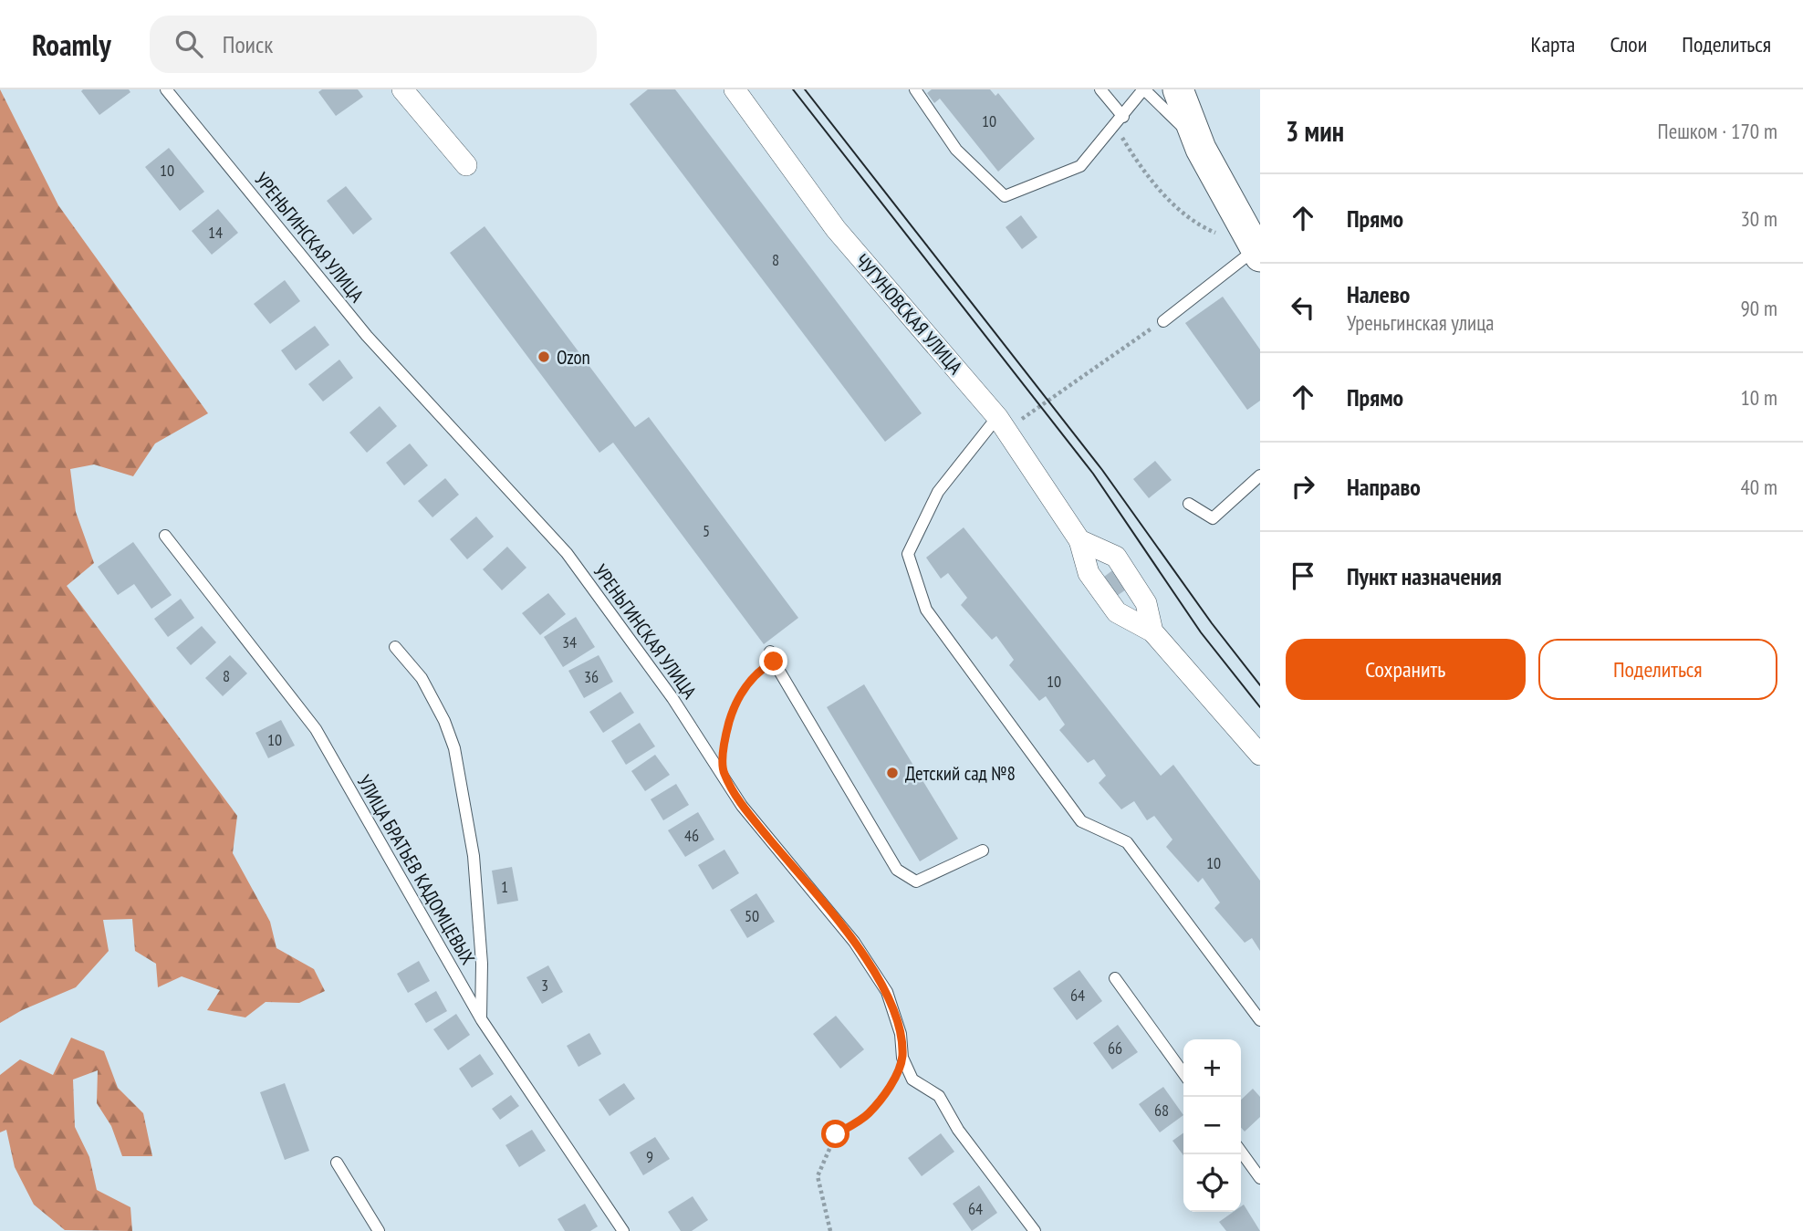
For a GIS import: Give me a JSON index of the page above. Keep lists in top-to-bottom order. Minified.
{"streets":{"street":["ЧУГУНОВСКАЯ УЛИЦА"],"lane":["УРЕНЬГИНСКАЯ УЛИЦА","УЛИЦА БРАТЬЕВ КАДОМЦЕВЫХ"]},"places":["Ozon","Детский сад №8"],"house_numbers":["10","10","14","8","5","34","8","36","10","10","46","10","1","50","3","64","66","68","9","64"],"page":{"header":"Roamly","search":"Поиск","nav":["Карта","Слои","Поделиться"],"heading":["3 мин","Пешком · 170 m"],"list":[["Прямо","30 m"],["Налево","Уреньгинская улица","90 m"],["Прямо","10 m"],["Направо","40 m"],"Пункт назначения"],"buttons":["Сохранить","Поделиться"],"map_buttons":["+","−"]}}
